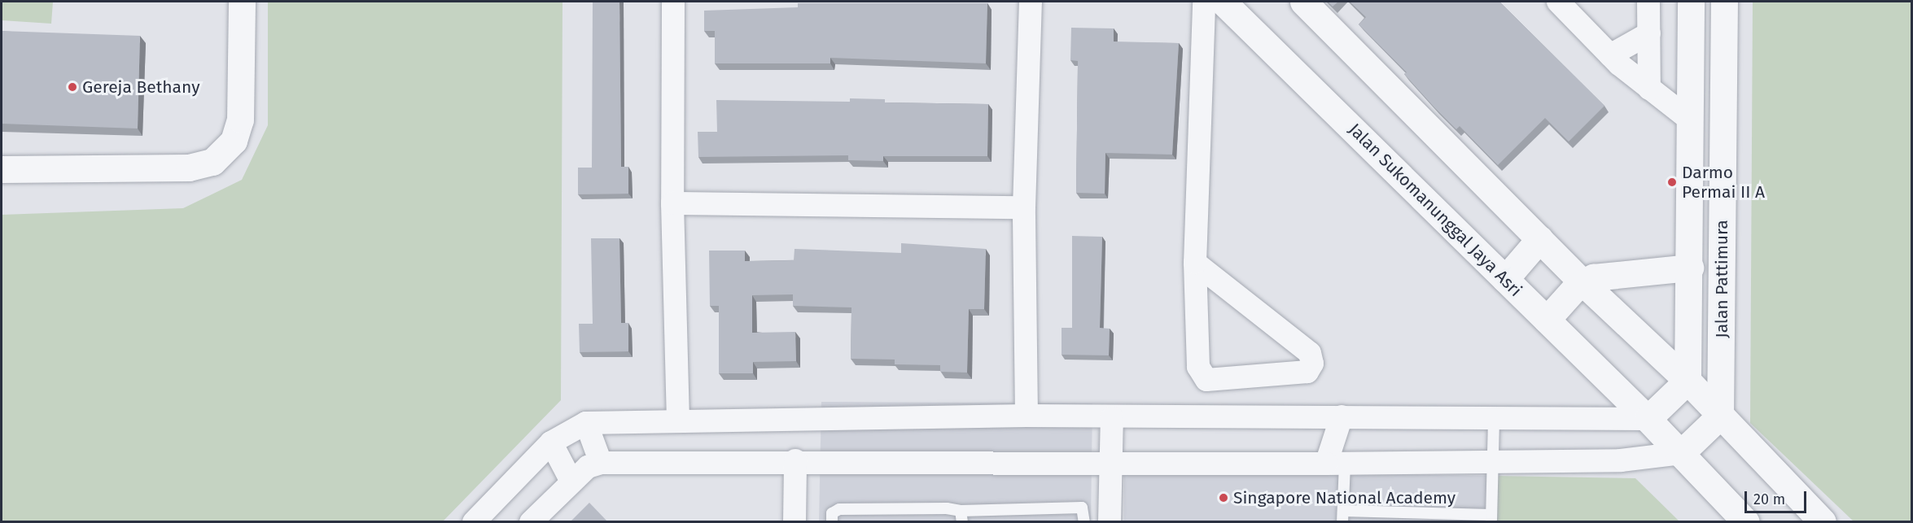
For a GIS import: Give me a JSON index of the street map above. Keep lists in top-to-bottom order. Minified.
{"streets":{"street":["Jalan Sukomanunggal Jaya Asri","Jalan Pattimura"]},"places":["Gereja Bethany","Darmo Permai II A","Singapore National Academy"],"scale_bar":"20 m"}
